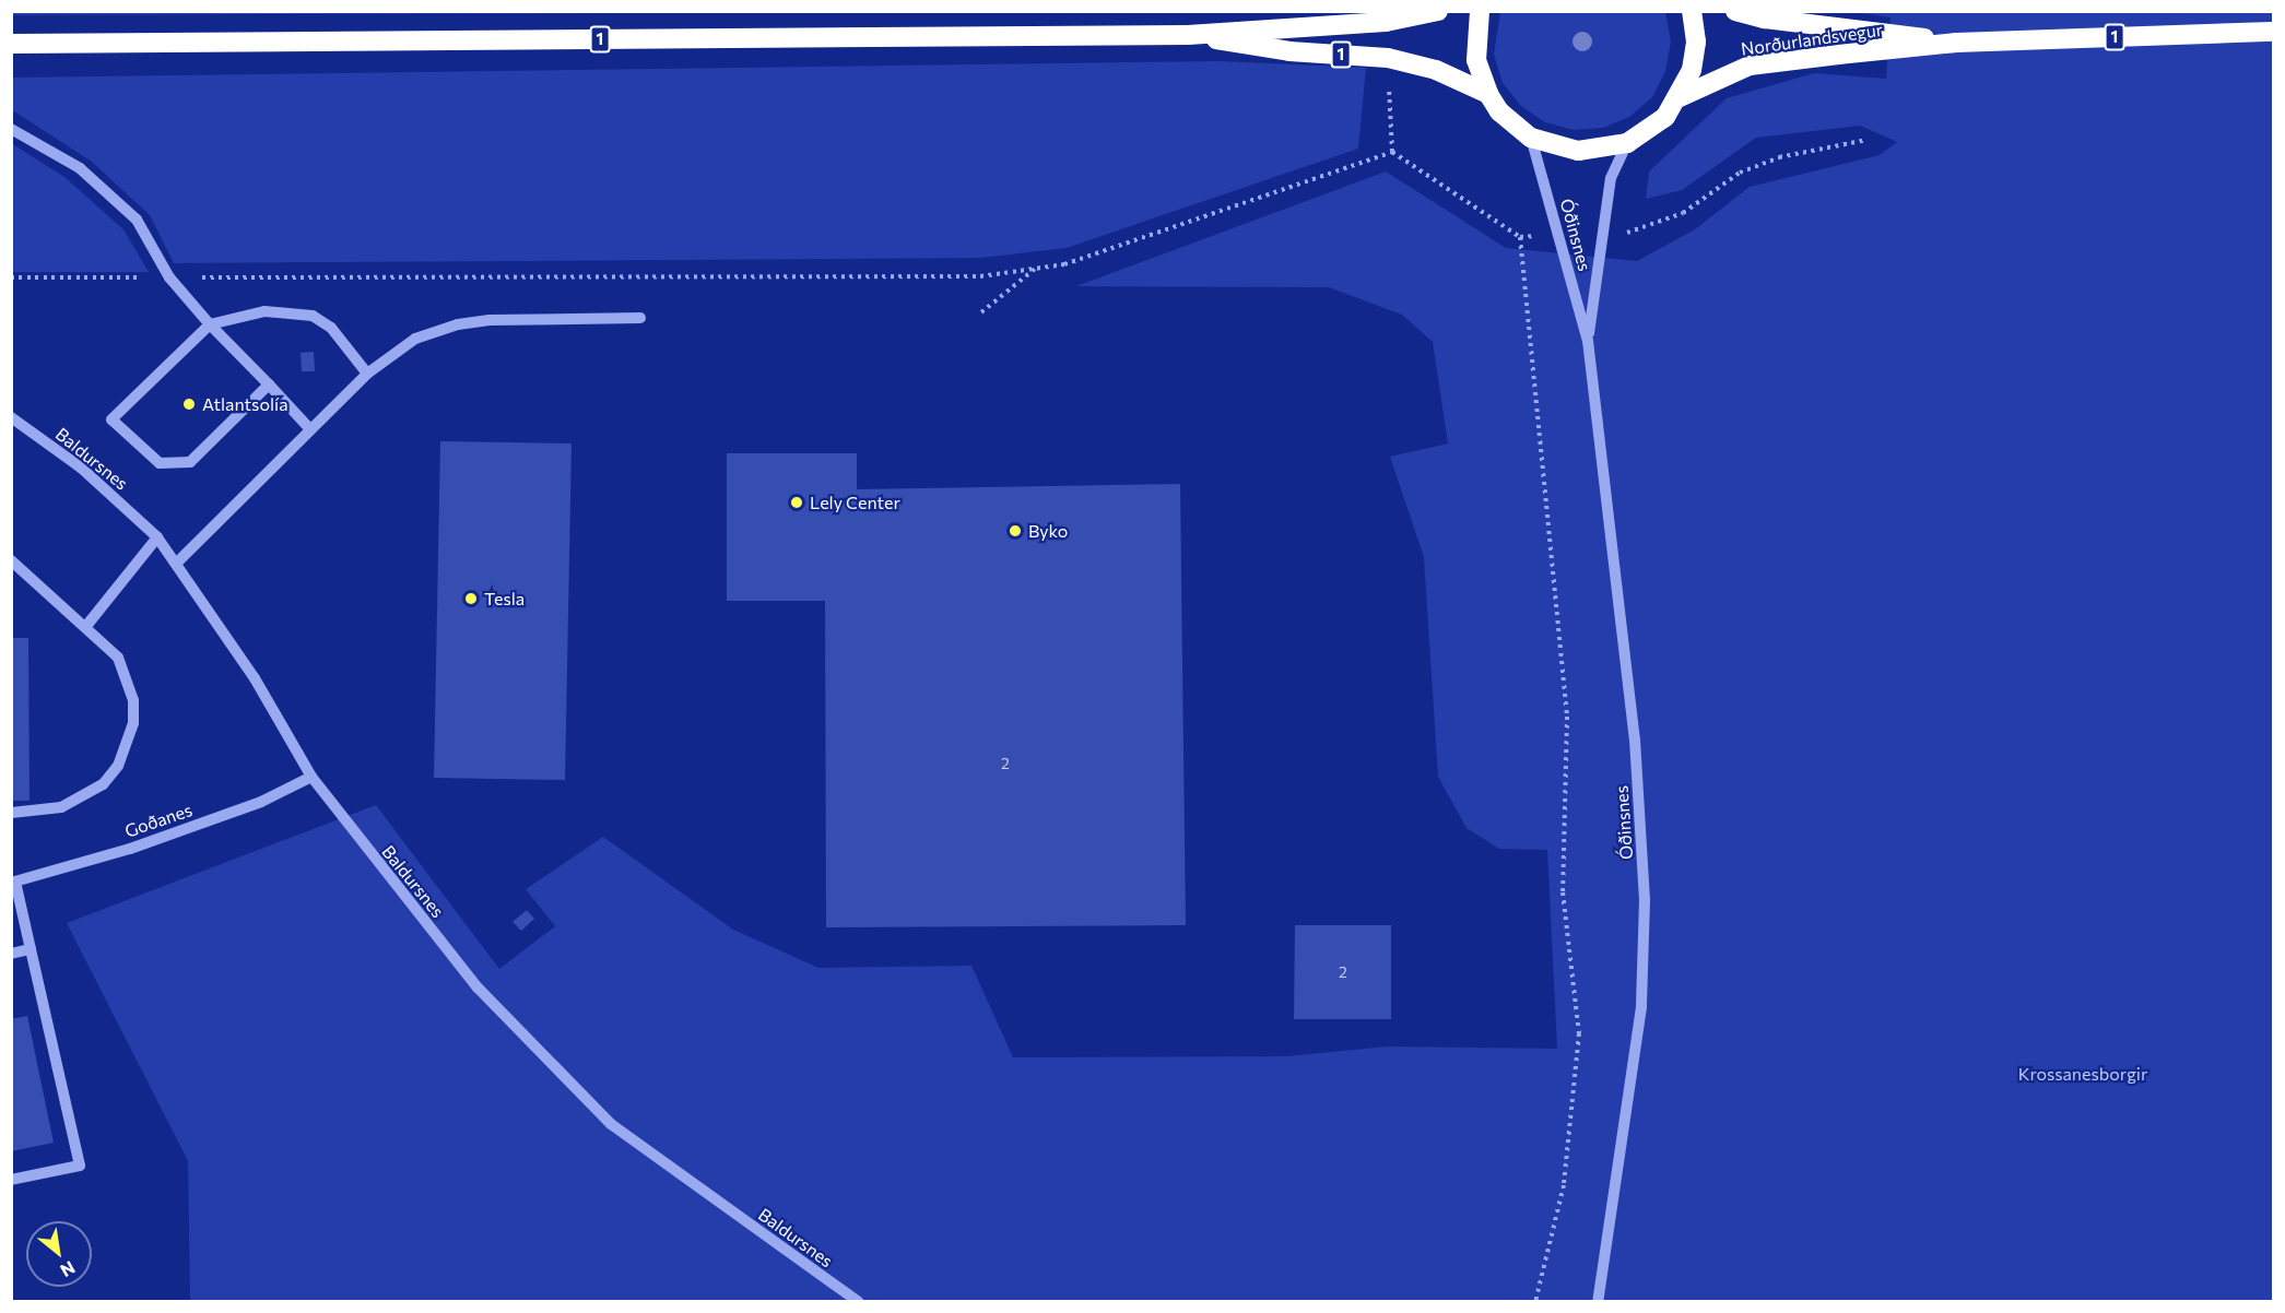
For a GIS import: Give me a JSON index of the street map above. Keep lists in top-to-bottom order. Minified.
{"streets":{"highway":["1","Norðurlandsvegur"],"street":["Óðinsnes","Baldursnes","Goðanes"]},"crossings":[["1","Norðurlandsvegur"],["Norðurlandsvegur","Óðinsnes"],["Baldursnes","Goðanes"]],"parks":["Krossanesborgir"],"places":["Atlantsolía","Lely Center","Byko","Tesla"],"house_numbers":["2","2"],"north":"bottom right"}
